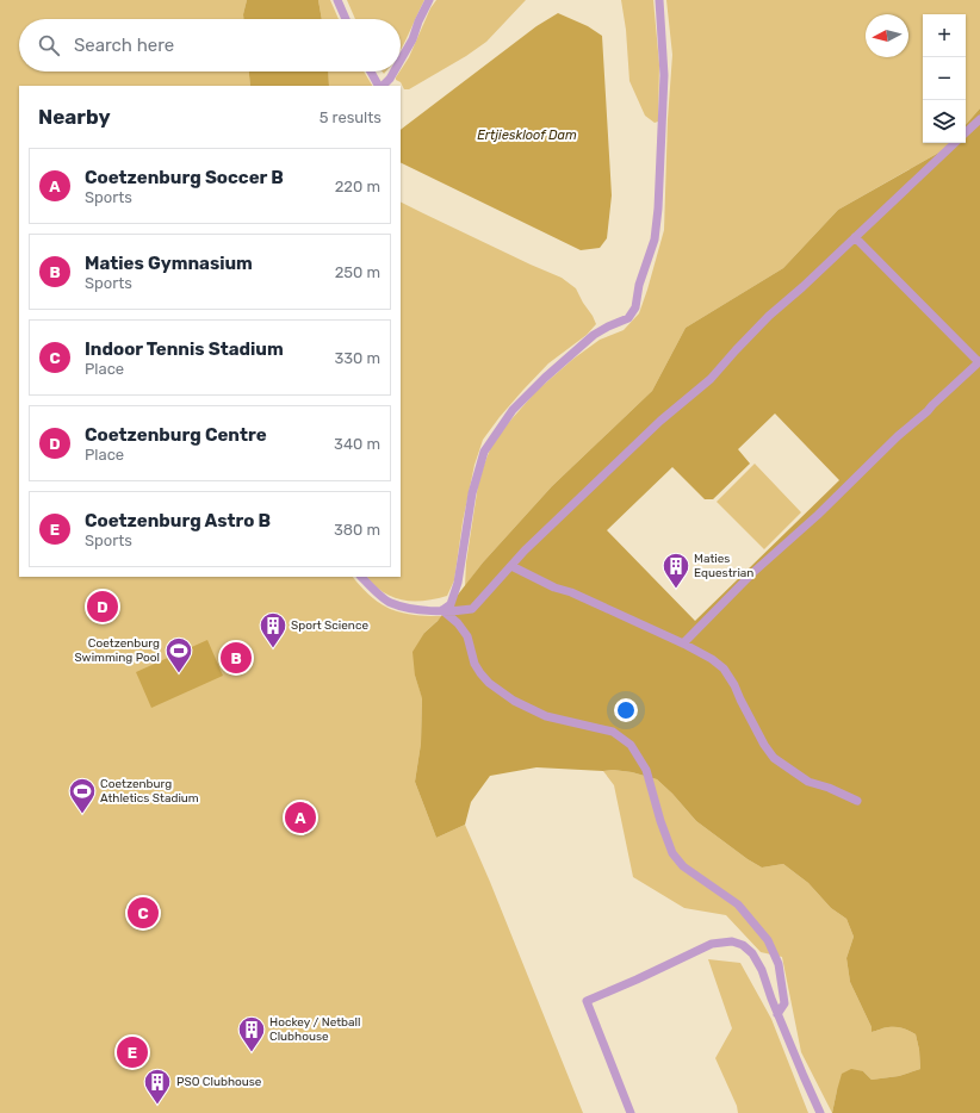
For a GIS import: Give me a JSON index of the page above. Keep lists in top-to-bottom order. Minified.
{"water":["Ertjieskloof Dam"],"places":{"building":["Maties Equestrian","Sport Science","Hockey / Netball Clubhouse","PSO Clubhouse"],"sports":["Coetzenburg Swimming Pool","Coetzenburg Athletics Stadium"]},"north":"left","page":{"map_buttons":["+","−"],"search":"Search here","heading":["Nearby","5 results"],"list":[{"mark":"A","name":"Coetzenburg Soccer B","note":"Sports","value":"220 m"},{"mark":"B","name":"Maties Gymnasium","note":"Sports","value":"250 m"},{"mark":"C","name":"Indoor Tennis Stadium","note":"Place","value":"330 m"},{"mark":"D","name":"Coetzenburg Centre","note":"Place","value":"340 m"},{"mark":"E","name":"Coetzenburg Astro B","note":"Sports","value":"380 m"}],"pins":["D","B","A","C","E"]}}
